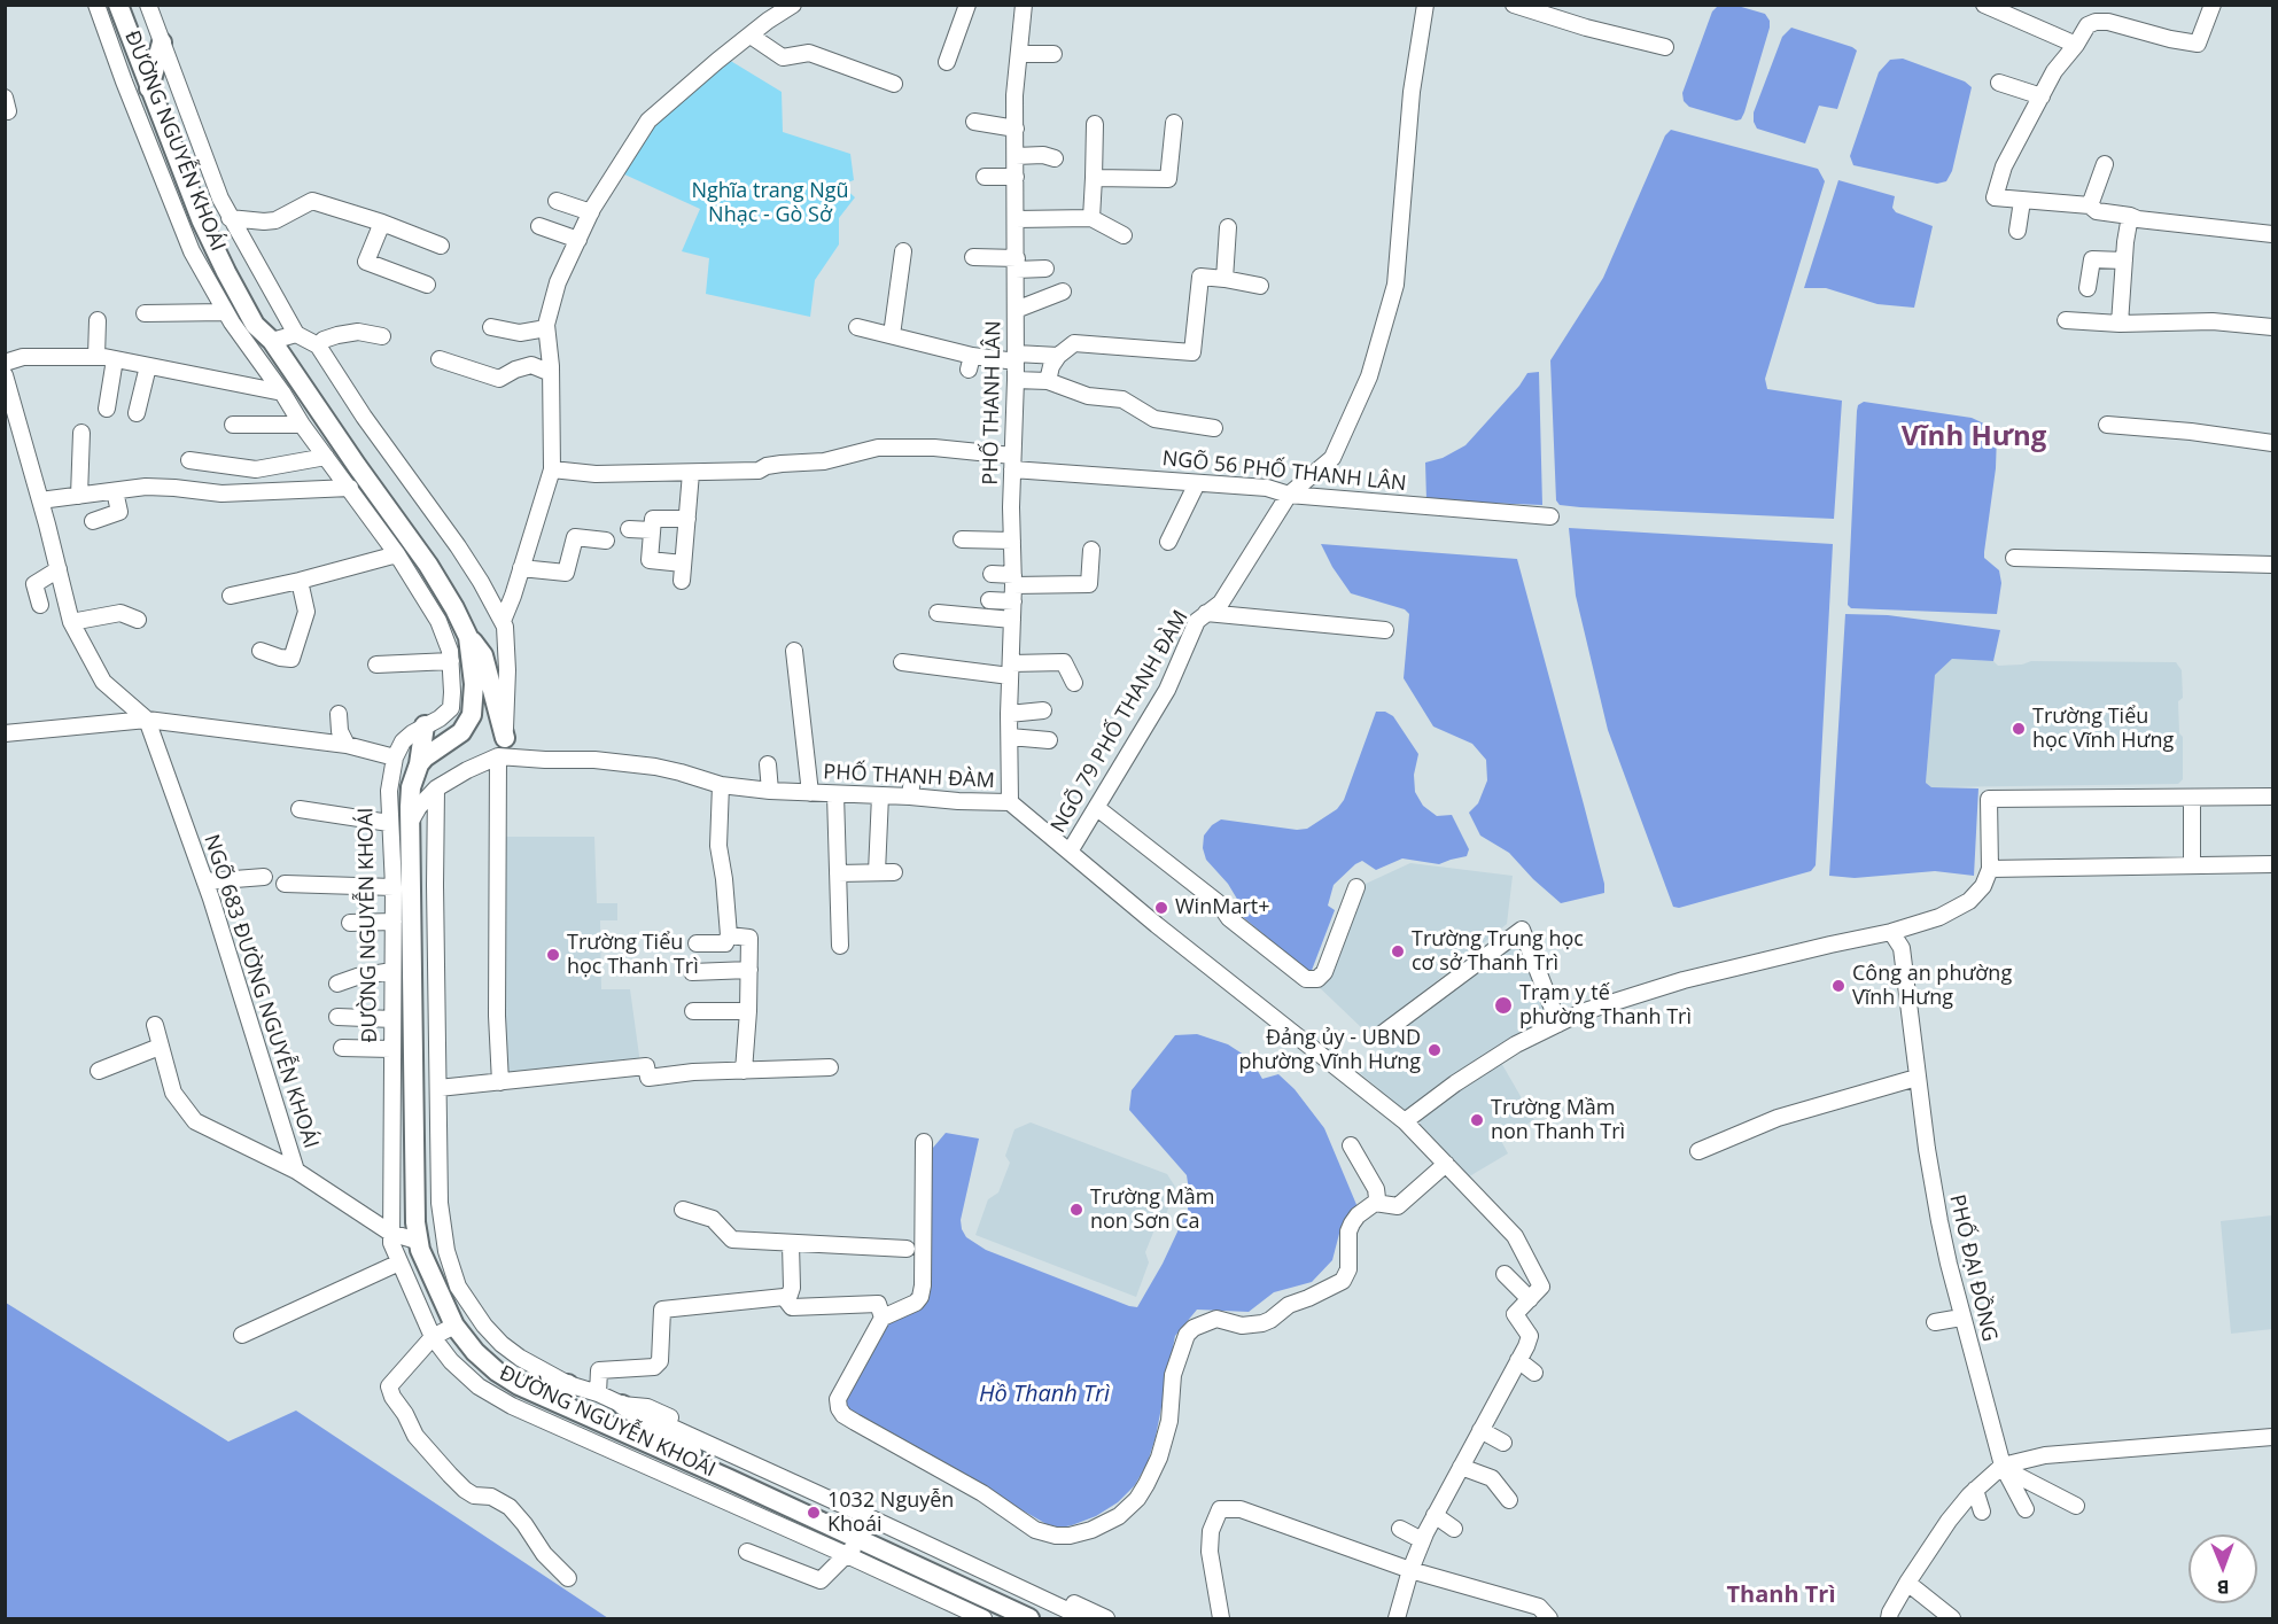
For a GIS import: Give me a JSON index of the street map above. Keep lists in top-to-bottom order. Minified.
{"streets":{"main road":["ĐƯỜNG NGUYỄN KHOÁI"],"street":["PHỐ THANH LÂN","NGÕ 56 PHỐ THANH LÂN","NGÕ 79 PHỐ THANH ĐÀM","PHỐ THANH ĐÀM","NGÕ 683 ĐƯỜNG NGUYỄN KHOÁI","PHỐ ĐẠI ĐỒNG"]},"crossings":[["ĐƯỜNG NGUYỄN KHOÁI","PHỐ THANH ĐÀM"],["ĐƯỜNG NGUYỄN KHOÁI","NGÕ 683 ĐƯỜNG NGUYỄN KHOÁI"],["PHỐ THANH LÂN","NGÕ 56 PHỐ THANH LÂN"],["PHỐ THANH LÂN","PHỐ THANH ĐÀM"],["NGÕ 56 PHỐ THANH LÂN","NGÕ 79 PHỐ THANH ĐÀM"],["NGÕ 79 PHỐ THANH ĐÀM","PHỐ THANH ĐÀM"]],"districts":["Vĩnh Hưng","Thanh Trì"],"water":["Hồ Thanh Trì"],"parks":["Nghĩa trang Ngũ Nhạc - Gò Sở"],"places":["Trường Tiểu học Vĩnh Hưng","WinMart+","Trường Trung học cơ sở Thanh Trì","Trường Tiểu học Thanh Trì","Công an phường Vĩnh Hưng","Trạm y tế phường Thanh Trì","Đảng ủy - UBND phường Vĩnh Hưng","Trường Mầm non Thanh Trì","Trường Mầm non Sơn Ca","1032 Nguyễn Khoái"],"north":"bottom"}
